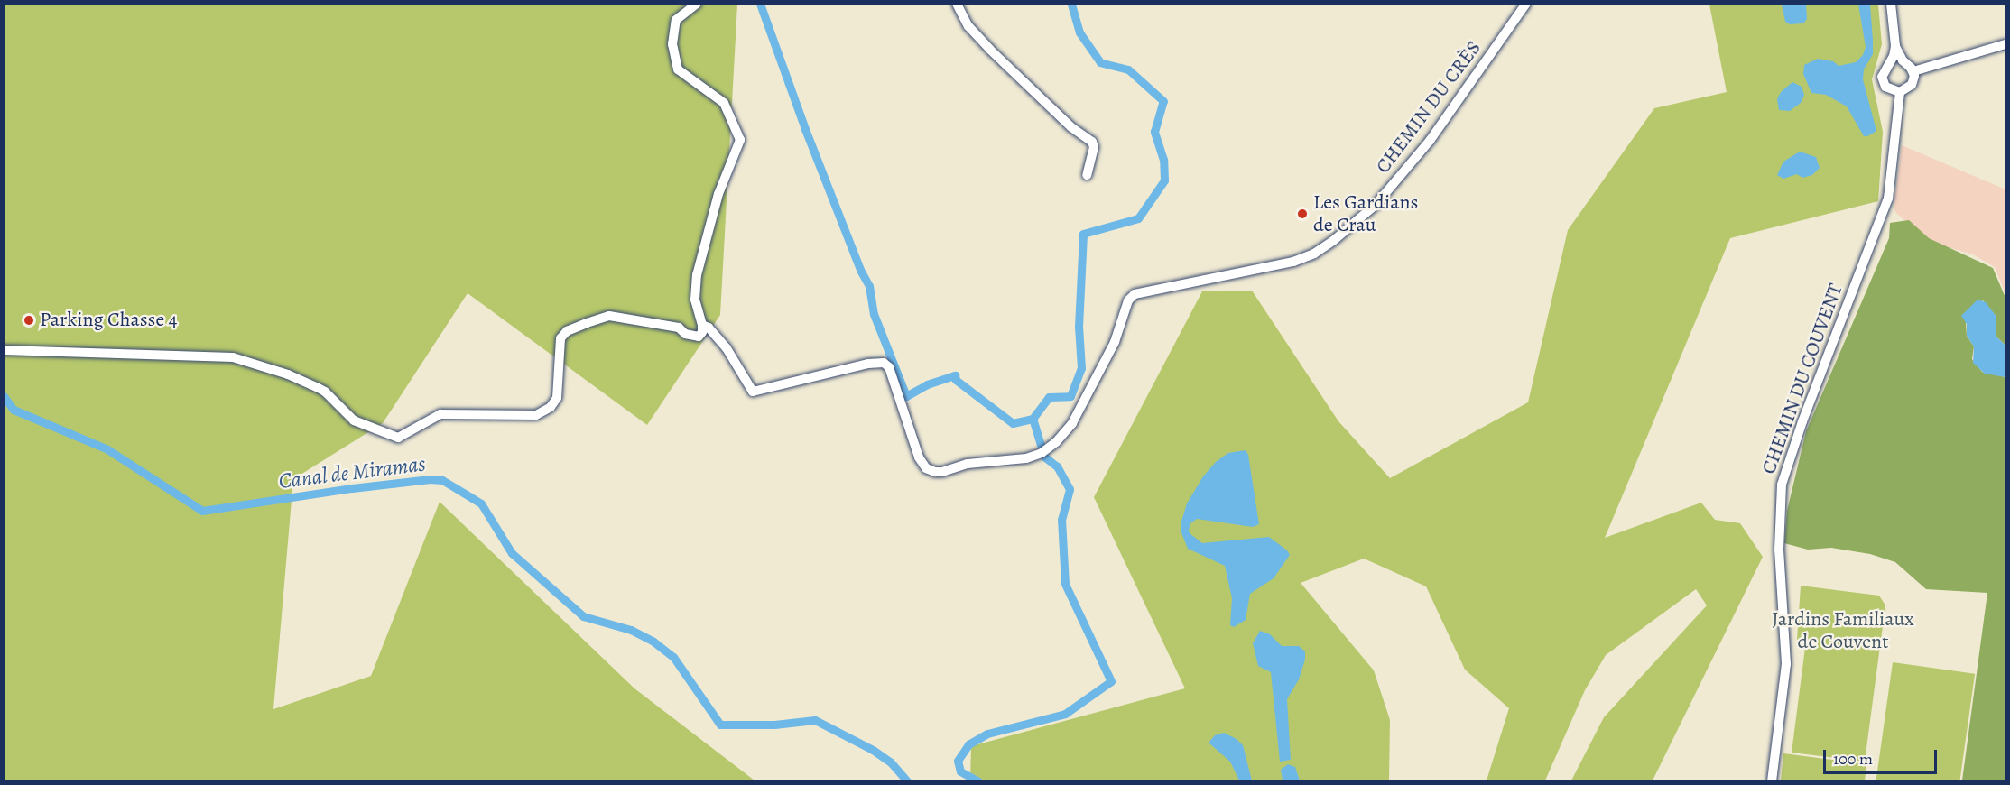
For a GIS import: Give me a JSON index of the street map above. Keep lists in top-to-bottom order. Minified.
{"streets":{"street":["CHEMIN DU CRÈS","CHEMIN DU COUVENT"]},"water":["Canal de Miramas"],"parks":["Jardins Familiaux de Couvent"],"places":["Les Gardians de Crau","Parking Chasse 4"],"scale_bar":"100 m"}
